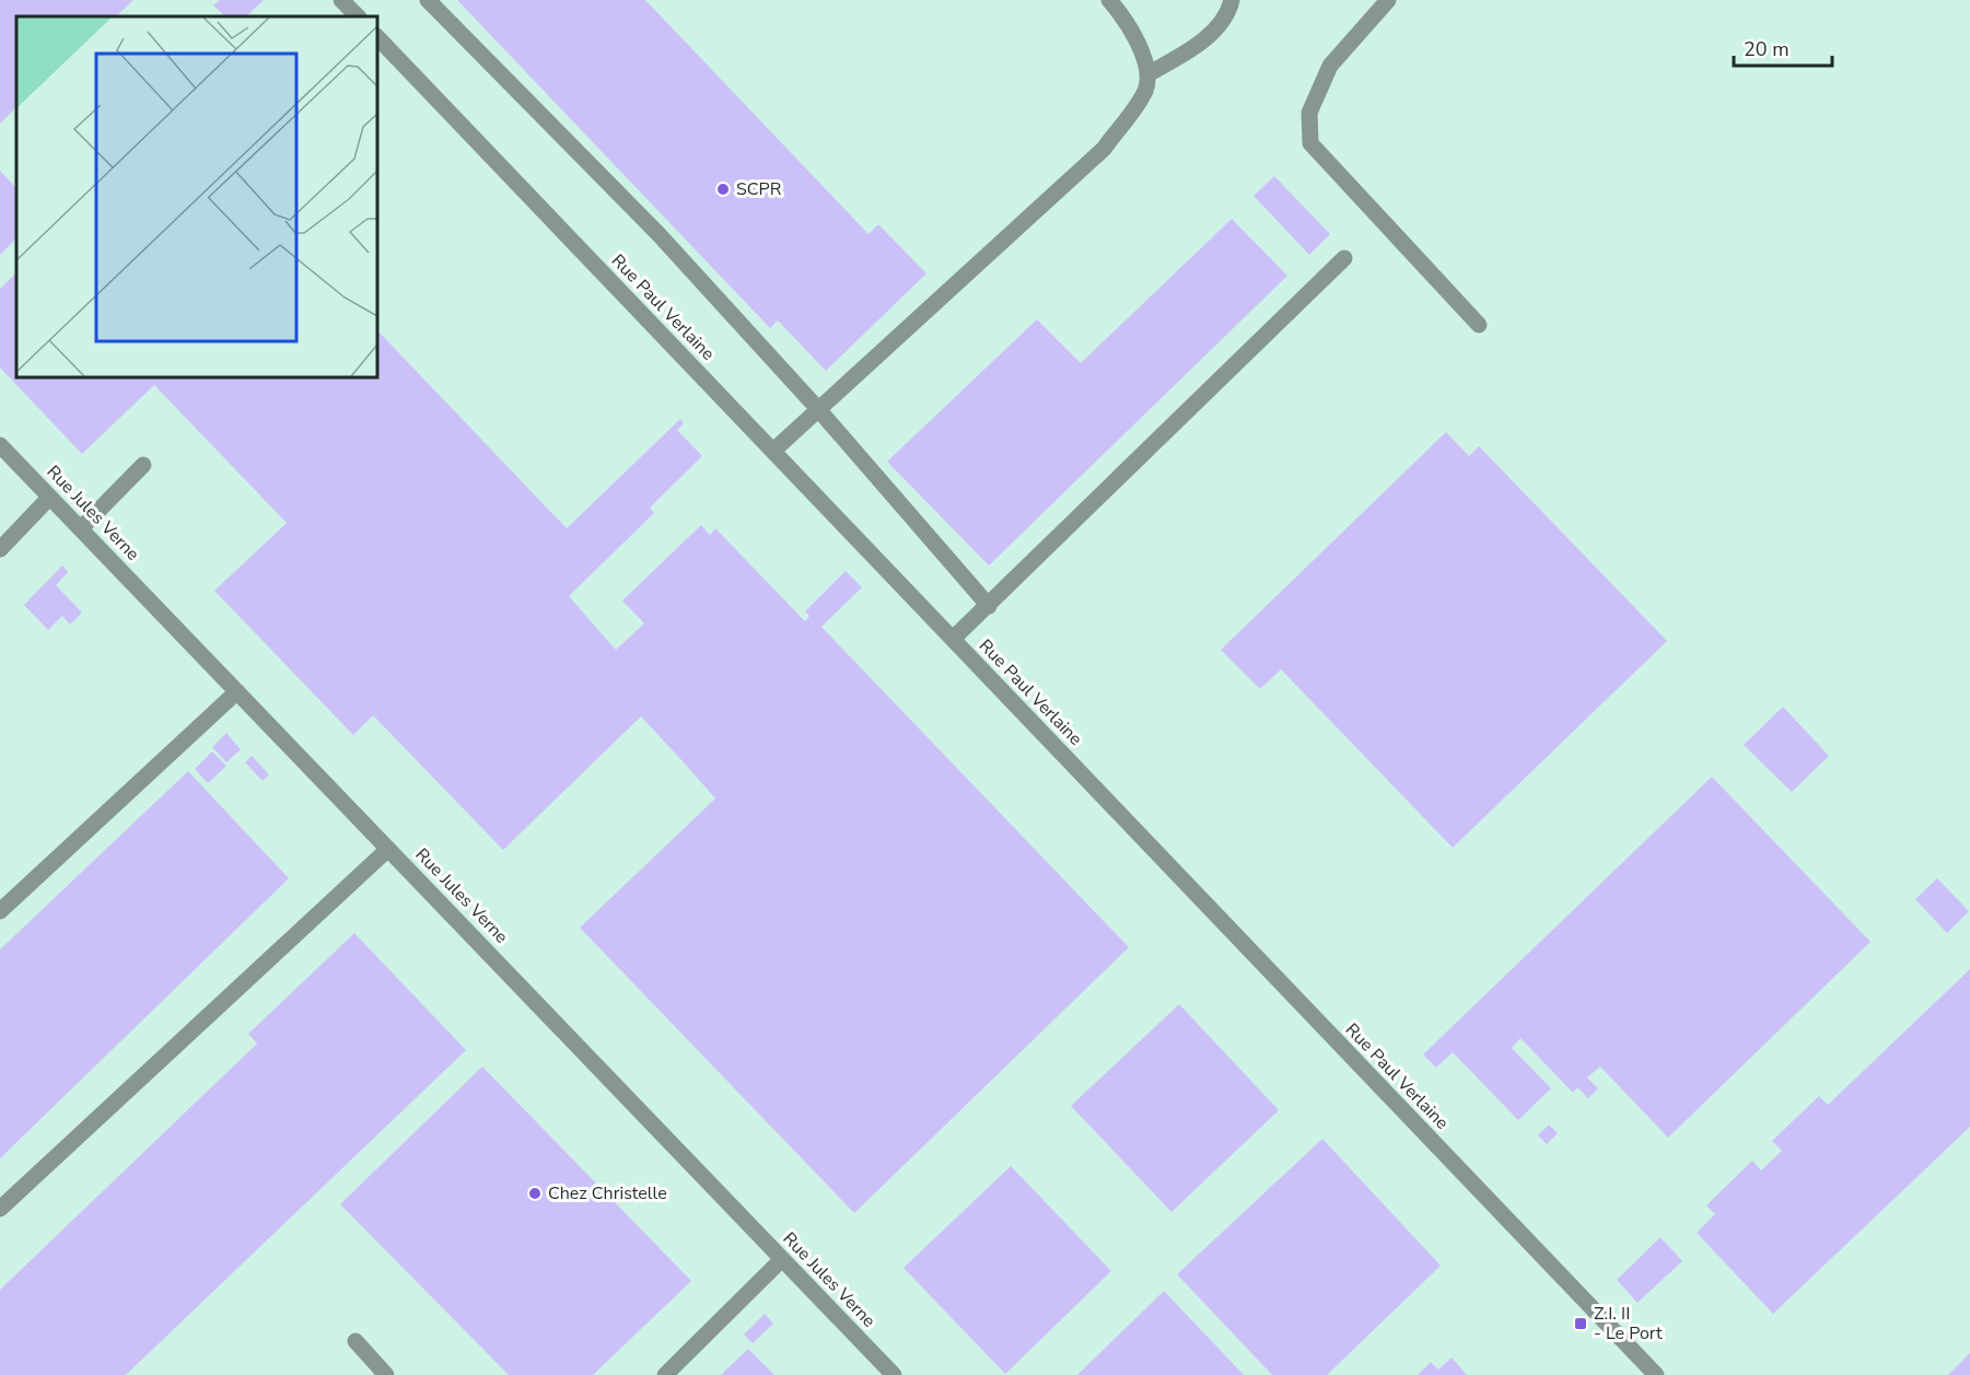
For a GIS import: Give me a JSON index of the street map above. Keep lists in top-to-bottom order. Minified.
{"streets":{"street":["Rue Paul Verlaine","Rue Jules Verne"]},"places":{"other":["SCPR","Chez Christelle"],"transit":["Z.I. II - Le Port"]},"scale_bar":"20 m"}
